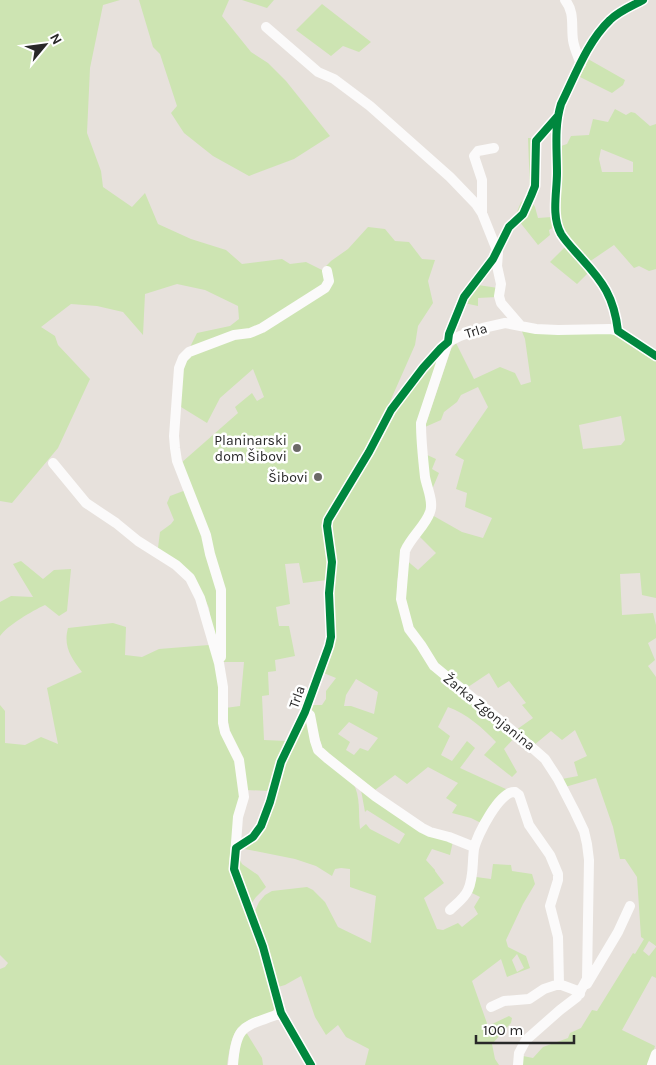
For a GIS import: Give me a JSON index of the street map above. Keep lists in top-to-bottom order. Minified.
{"streets":{"street":["Trla","Žarka Zgonjanina"]},"crossings":[["Trla","Žarka Zgonjanina"]],"places":["Planinarski dom Šibovi","Šibovi"],"scale_bar":"100 m","north":"top right"}
